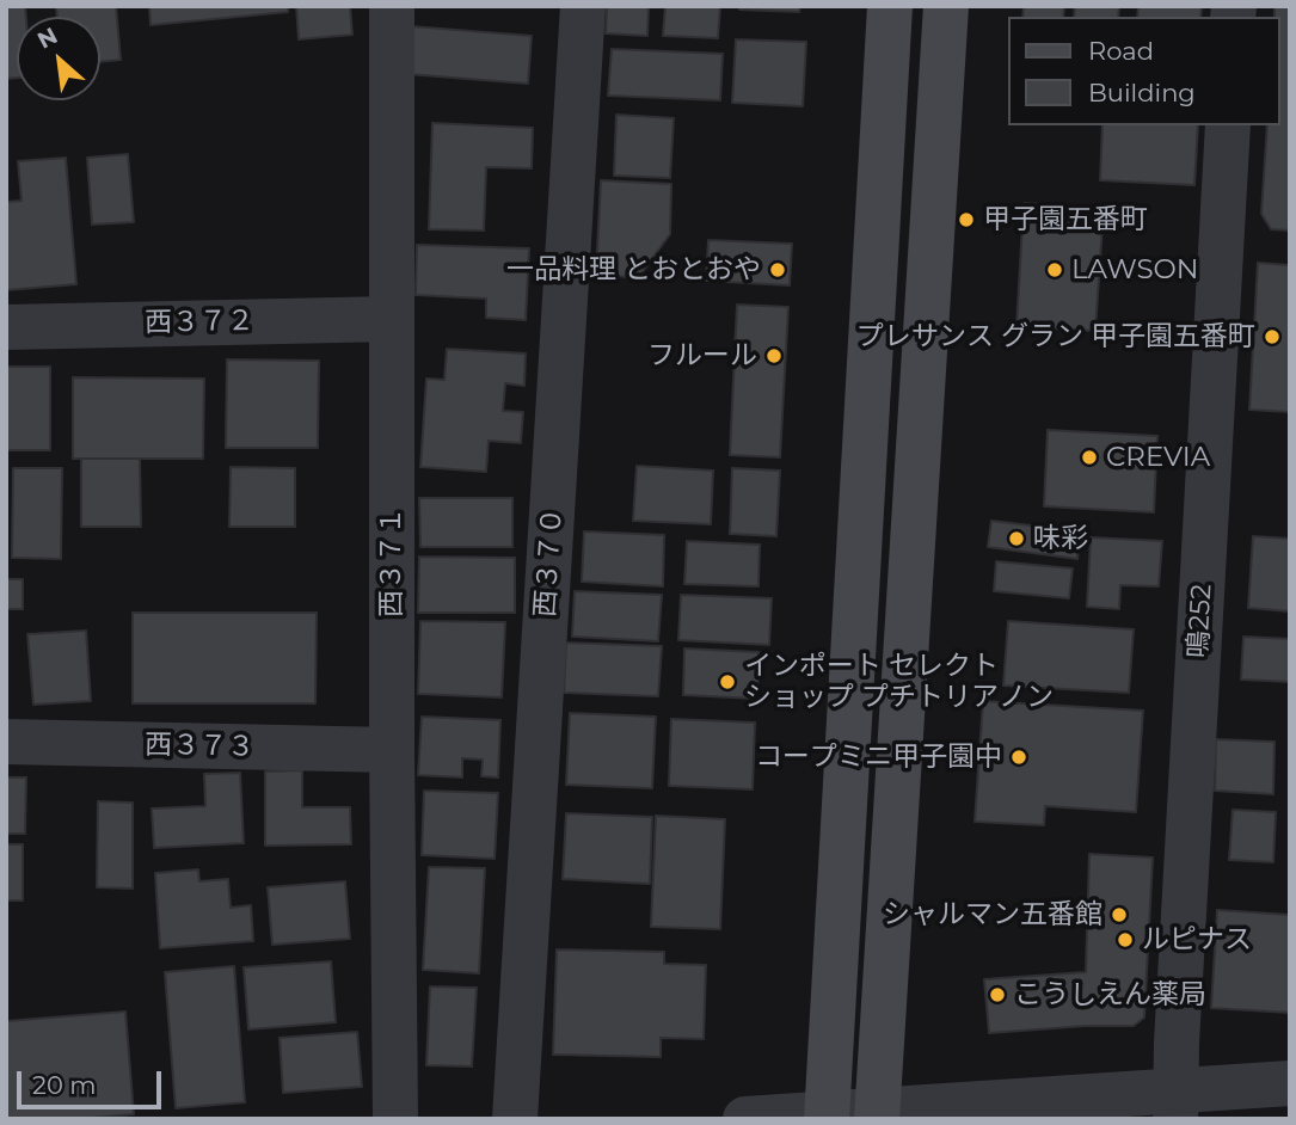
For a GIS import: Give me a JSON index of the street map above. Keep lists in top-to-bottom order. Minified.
{"streets":{"street":["西３７２","西３７１","西３７０","鳴252","西３７３"]},"crossings":[["西３７２","西３７１"],["西３７１","西３７３"]],"places":["甲子園五番町","一品料理 とおとおや","LAWSON","プレサンス グラン 甲子園五番町","フルール","CREVIA","味彩","インポート セレクト ショップ プチトリアノン","コープミニ甲子園中","シャルマン五番館","ルピナス","こうしえん薬局"],"legend":["Road","Building"],"scale_bar":"20 m","north":"top left"}
